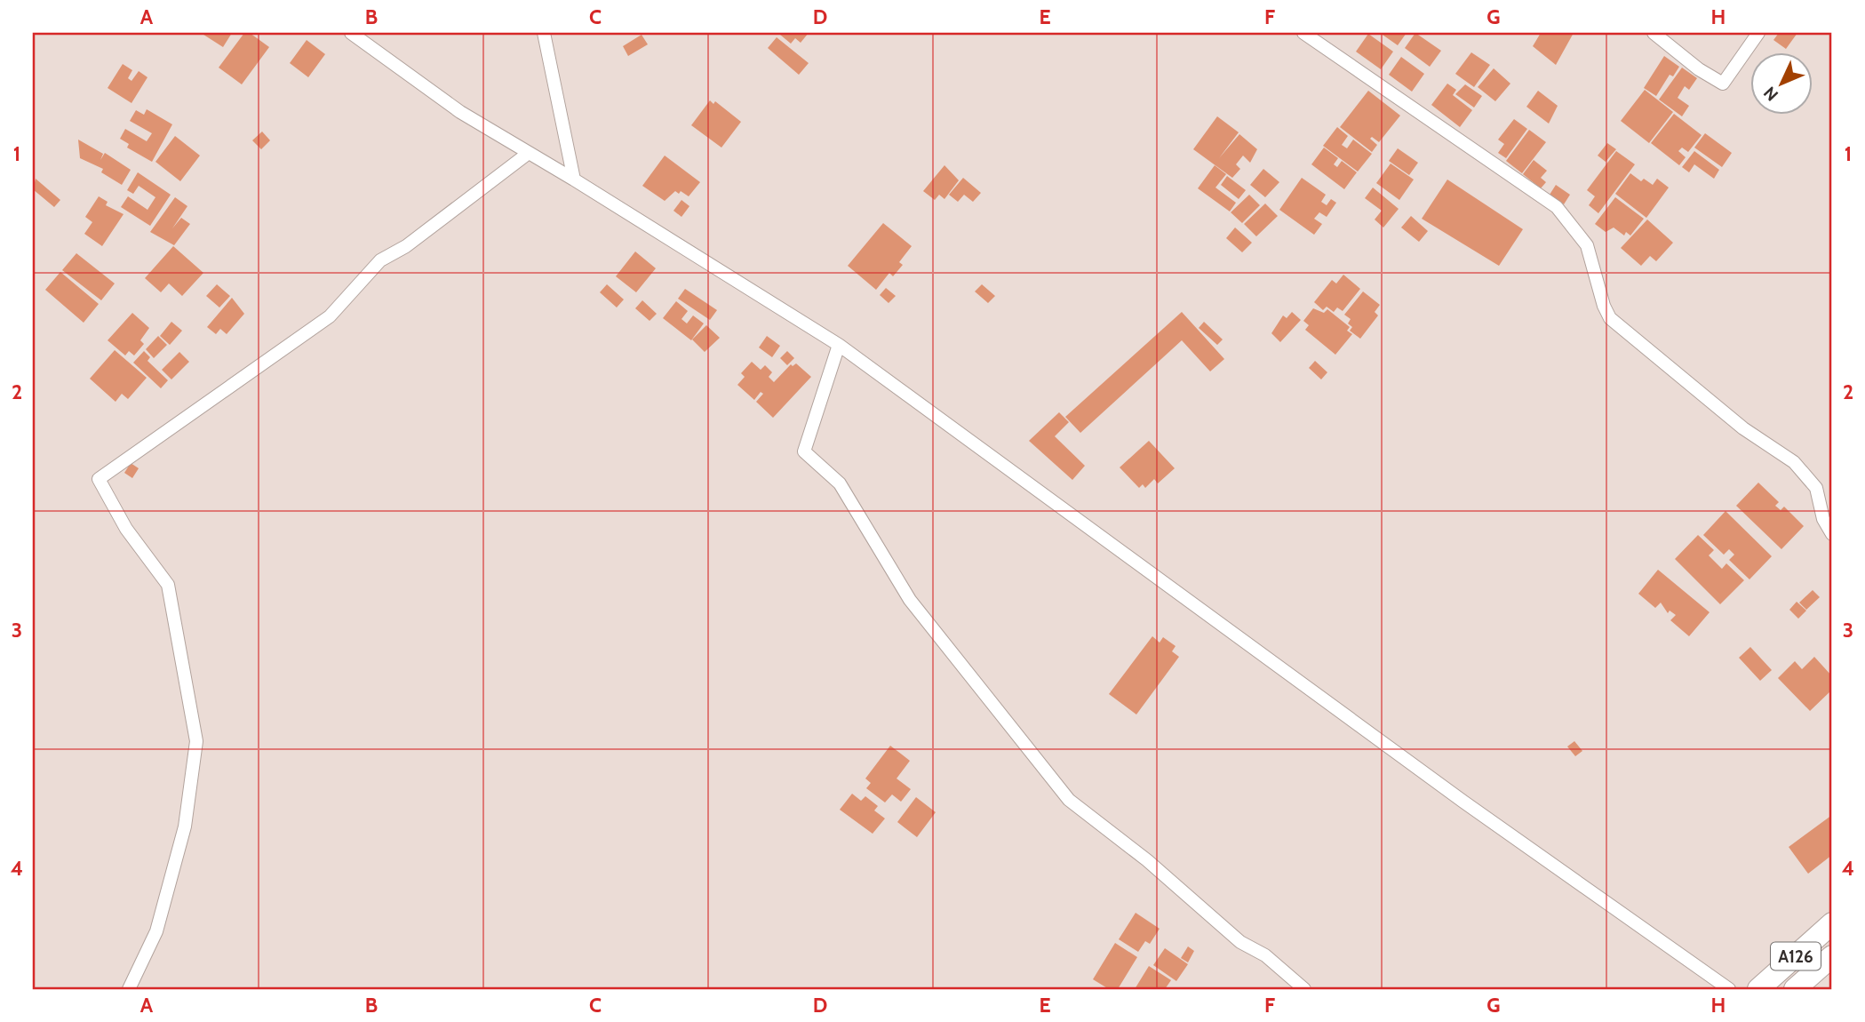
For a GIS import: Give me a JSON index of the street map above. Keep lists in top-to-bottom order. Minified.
{"streets":{"highway":["A126"]},"north":"bottom left","grid":{"columns":["A","B","C","D","E","F","G","H"],"rows":["1","2","3","4"]}}
